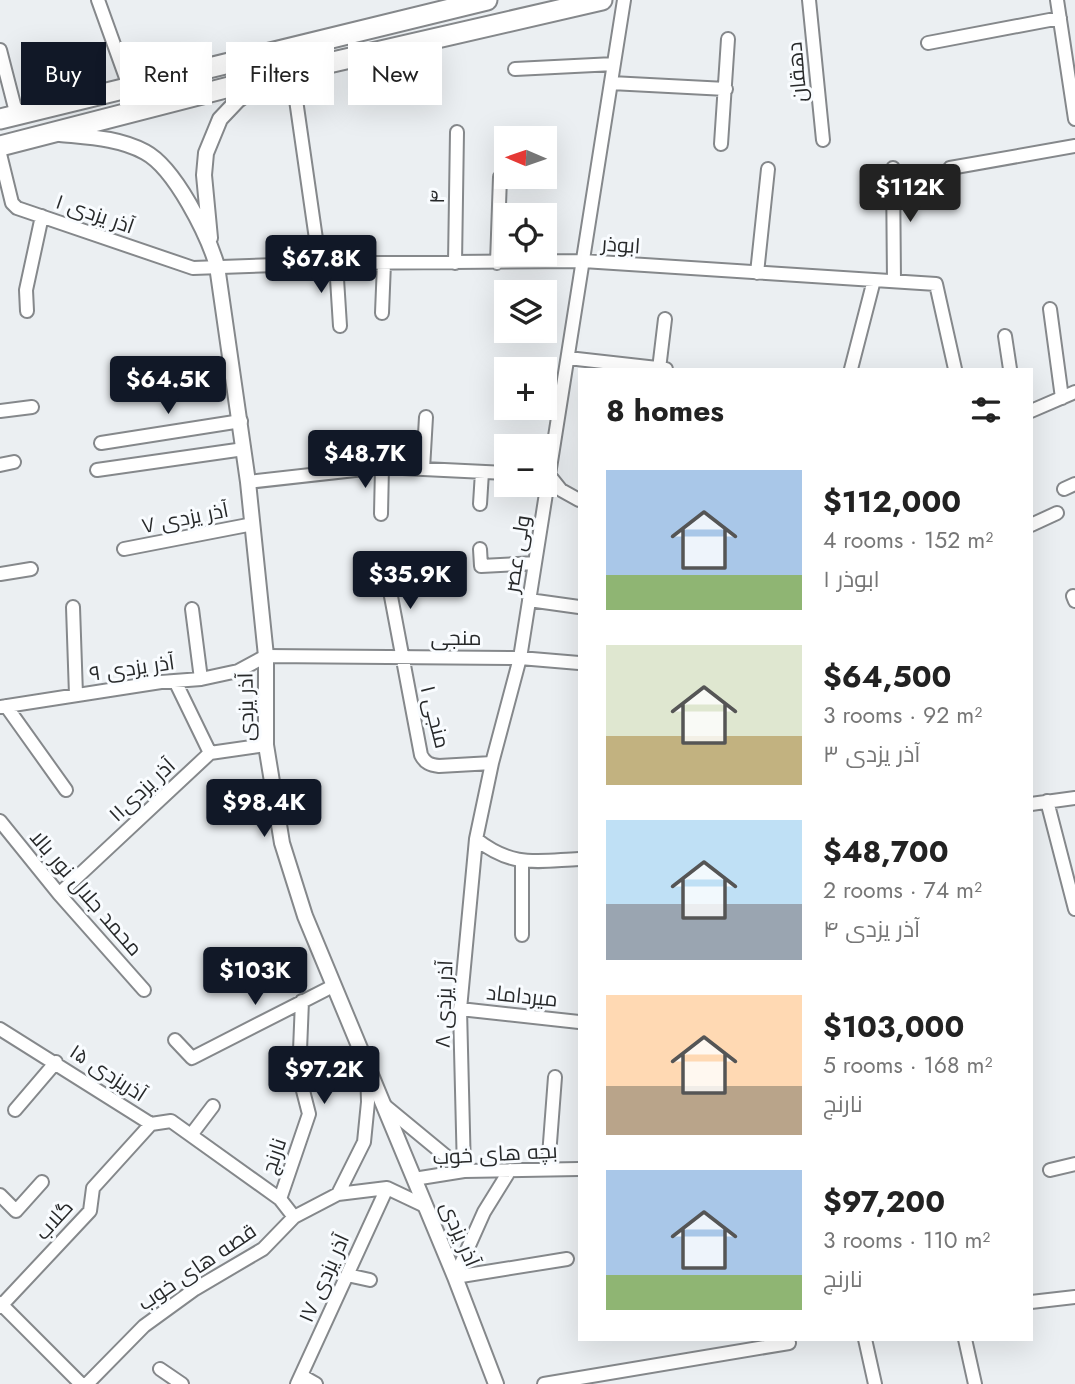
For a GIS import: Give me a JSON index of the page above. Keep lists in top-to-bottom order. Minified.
{"streets":{"street":["دهقان","۴","آذر یزدی ۱","ابوذر","آذر یزدی ۷","ولی عصر","منجی","آذر یزدی ۹","آذر یزدی","منجی ۱","آذر یزدی۱۱","محمد جلال نور بالا","میرداماد","۸ آذر یزدی","۱۵ آذریزدی","بچه های خوب","نارنج","گلاب","قصه های خوب","آذر یزدی ۱۷"]},"crossings":[["۴","ابوذر"],["آذر یزدی ۱","ابوذر"],["آذر یزدی ۱","آذر یزدی"],["ابوذر","ولی عصر"],["ابوذر","آذر یزدی"],["آذر یزدی ۷","آذر یزدی"],["ولی عصر","منجی"],["ولی عصر","منجی ۱"],["ولی عصر","۸ آذر یزدی"],["منجی","آذر یزدی ۹"],["منجی","آذر یزدی"],["منجی","منجی ۱"],["آذر یزدی ۹","آذر یزدی"],["آذر یزدی","بچه های خوب"],["آذر یزدی۱۱","محمد جلال نور بالا"],["میرداماد","۸ آذر یزدی"],["۸ آذر یزدی","بچه های خوب"],["۱۵ آذریزدی","نارنج"],["۱۵ آذریزدی","گلاب"],["۱۵ آذریزدی","قصه های خوب"],["قصه های خوب","آذر یزدی ۱۷"]],"north":"left","page":{"chip":["Buy","Rent","Filters","New"],"map_buttons":["+","−"],"price":["$112K","$67.8K","$64.5K","$48.7K","$35.9K","$98.4K","$103K","$97.2K"],"heading":"8 homes","list":[{"name":"$112,000","note":"4 rooms · 152 m² · ابوذر ۱"},{"name":"$64,500","note":"3 rooms · 92 m² · آذر یزدی ۳"},{"name":"$48,700","note":"2 rooms · 74 m² · ۴ آذر یزدی"},{"name":"$103,000","note":"5 rooms · 168 m² · نارنج"},{"name":"$97,200","note":"3 rooms · 110 m² · نارنج"}]}}
